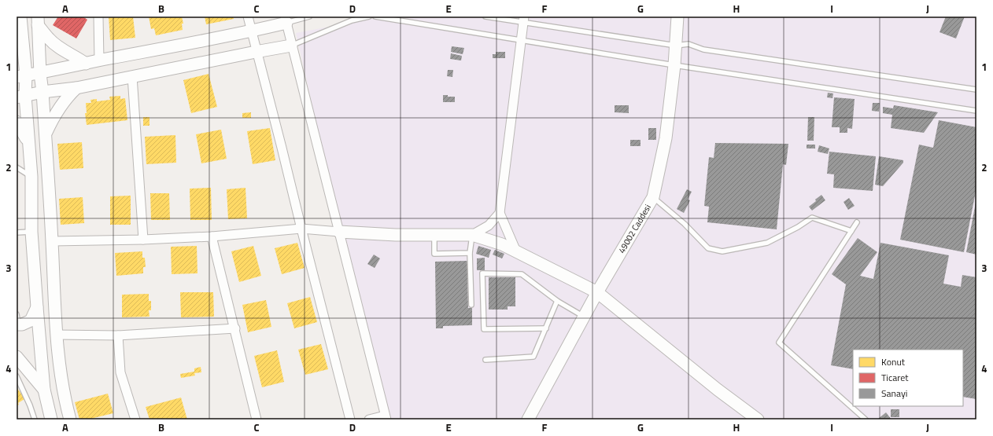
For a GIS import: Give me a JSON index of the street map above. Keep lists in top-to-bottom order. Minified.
{"streets":{"street":["49002 Caddesi"]},"legend":["Konut","Ticaret","Sanayi"],"grid":{"columns":["A","B","C","D","E","F","G","H","I","J"],"rows":["1","2","3","4"]}}
